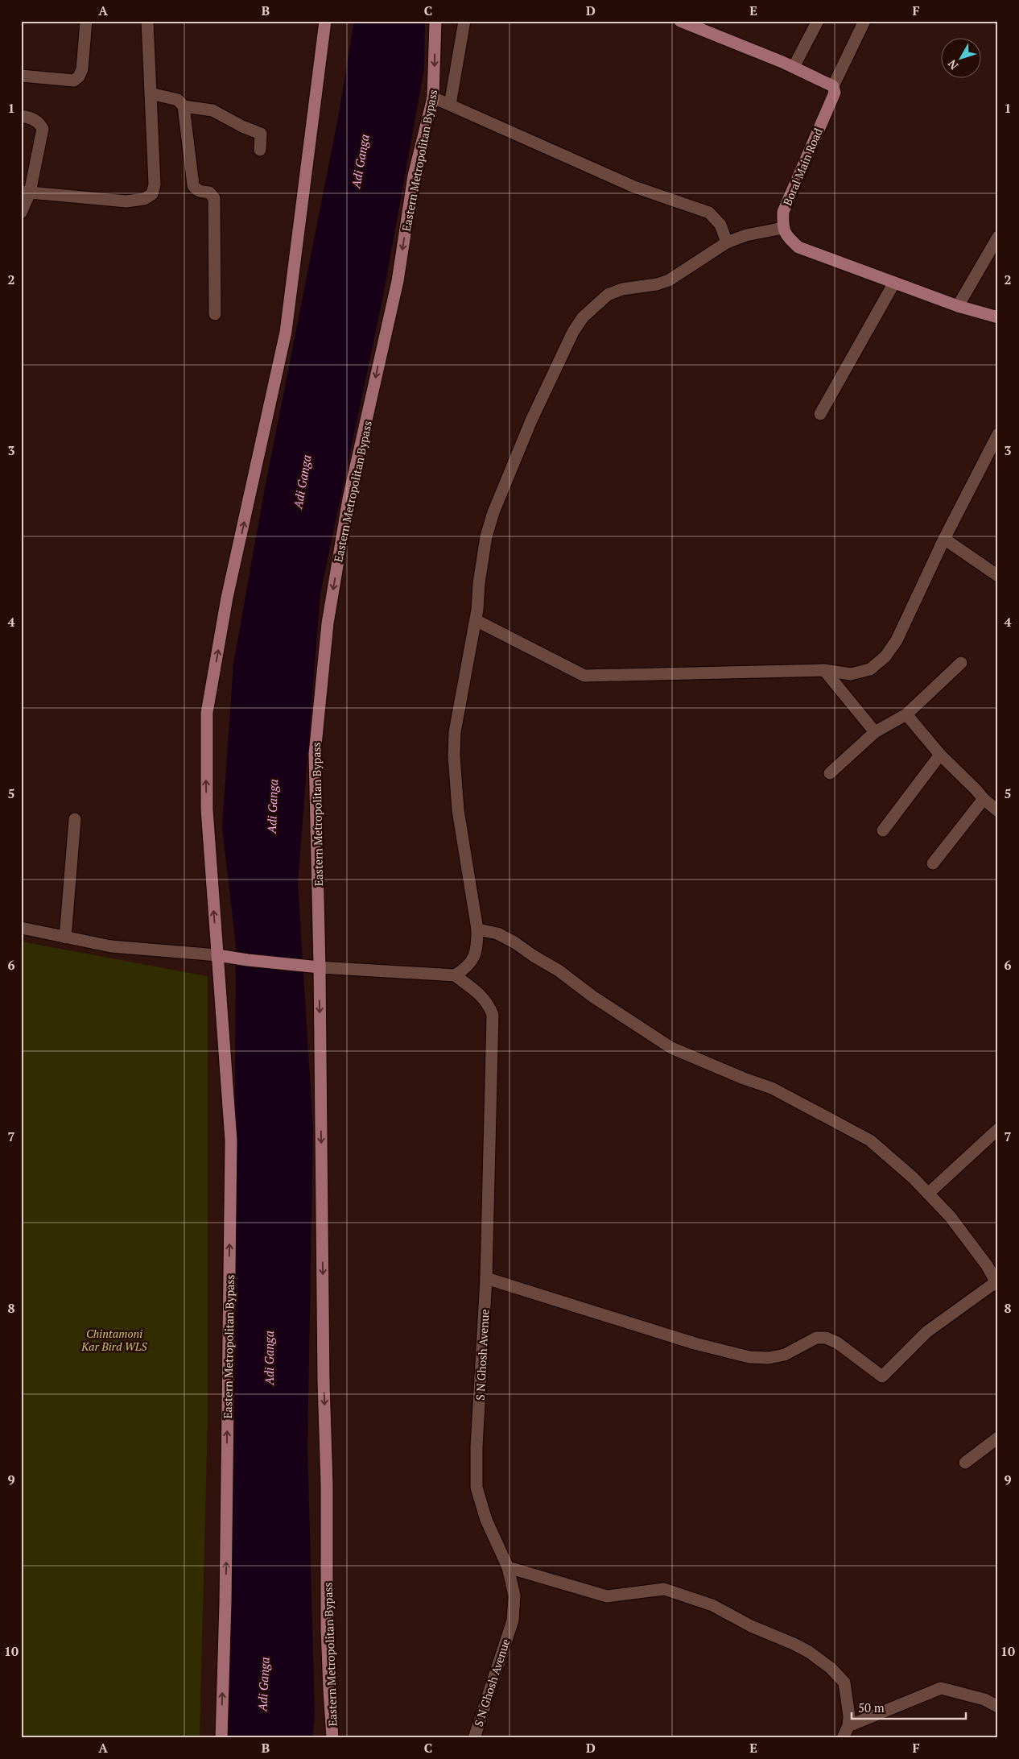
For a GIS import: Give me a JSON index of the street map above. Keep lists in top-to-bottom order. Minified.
{"streets":{"main road":["Eastern Metropolitan Bypass","Boral Main Road"],"street":["S N Ghosh Avenue"]},"water":["Adi Ganga"],"parks":["Chintamoni Kar Bird WLS"],"scale_bar":"50 m","north":"bottom left","grid":{"columns":["A","B","C","D","E","F"],"rows":["1","2","3","4","5","6","7","8","9","10"]}}
